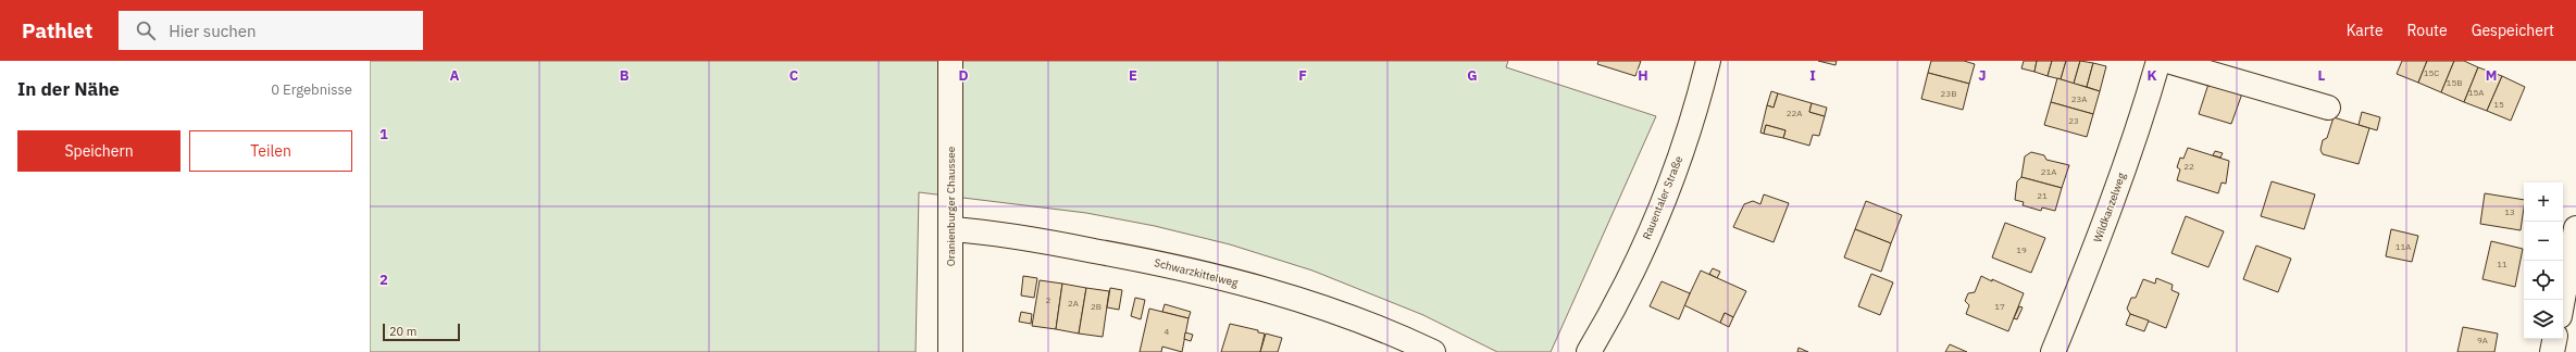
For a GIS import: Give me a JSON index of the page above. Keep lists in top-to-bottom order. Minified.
{"streets":{"street":["Rauentaler Straße","Oranienburger Chaussee","Wildkanzelweg","Schwarzkittelweg"]},"crossings":[["Oranienburger Chaussee","Schwarzkittelweg"]],"house_numbers":["15C","15B","15A","23B","23A","15","22A","23","22","21A","21","13","11A","19","11","2","2A","2B","17","4","9A"],"scale_bar":"20 m","page":{"header":"Pathlet","search":"Hier suchen","nav":["Karte","Route","Gespeichert"],"heading":["In der Nähe","0 Ergebnisse"],"buttons":["Speichern","Teilen"],"map_buttons":["+","−"],"scale":"20 m"},"grid":{"columns":["A","B","C","D","E","F","G","H","I","J","K","L","M"],"rows":["1","2"]}}
